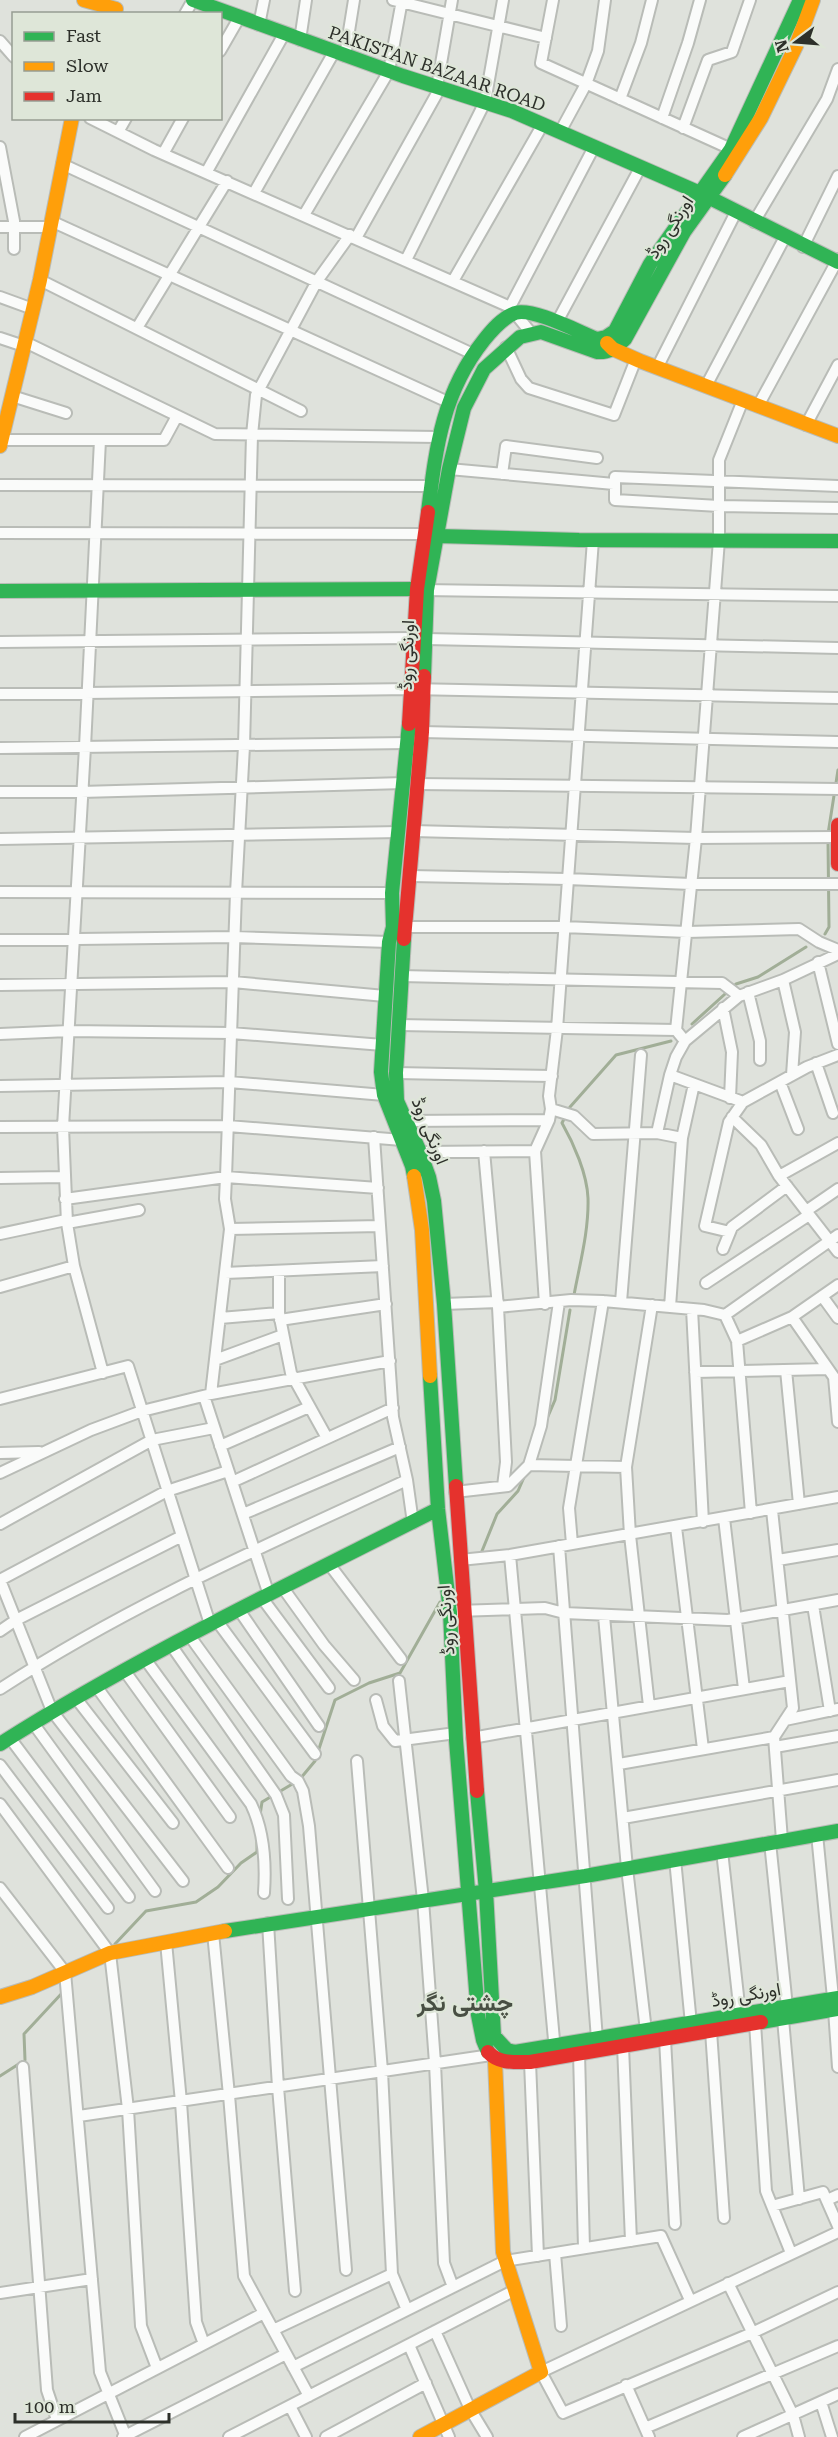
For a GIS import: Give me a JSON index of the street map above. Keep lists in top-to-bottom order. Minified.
{"streets":{"main road":["PAKISTAN BAZAAR ROAD","اورنگی روڈ"]},"crossings":[["PAKISTAN BAZAAR ROAD","اورنگی روڈ"]],"districts":["چشتی نگر"],"legend":["Fast","Slow","Jam"],"scale_bar":"100 m","north":"left"}
